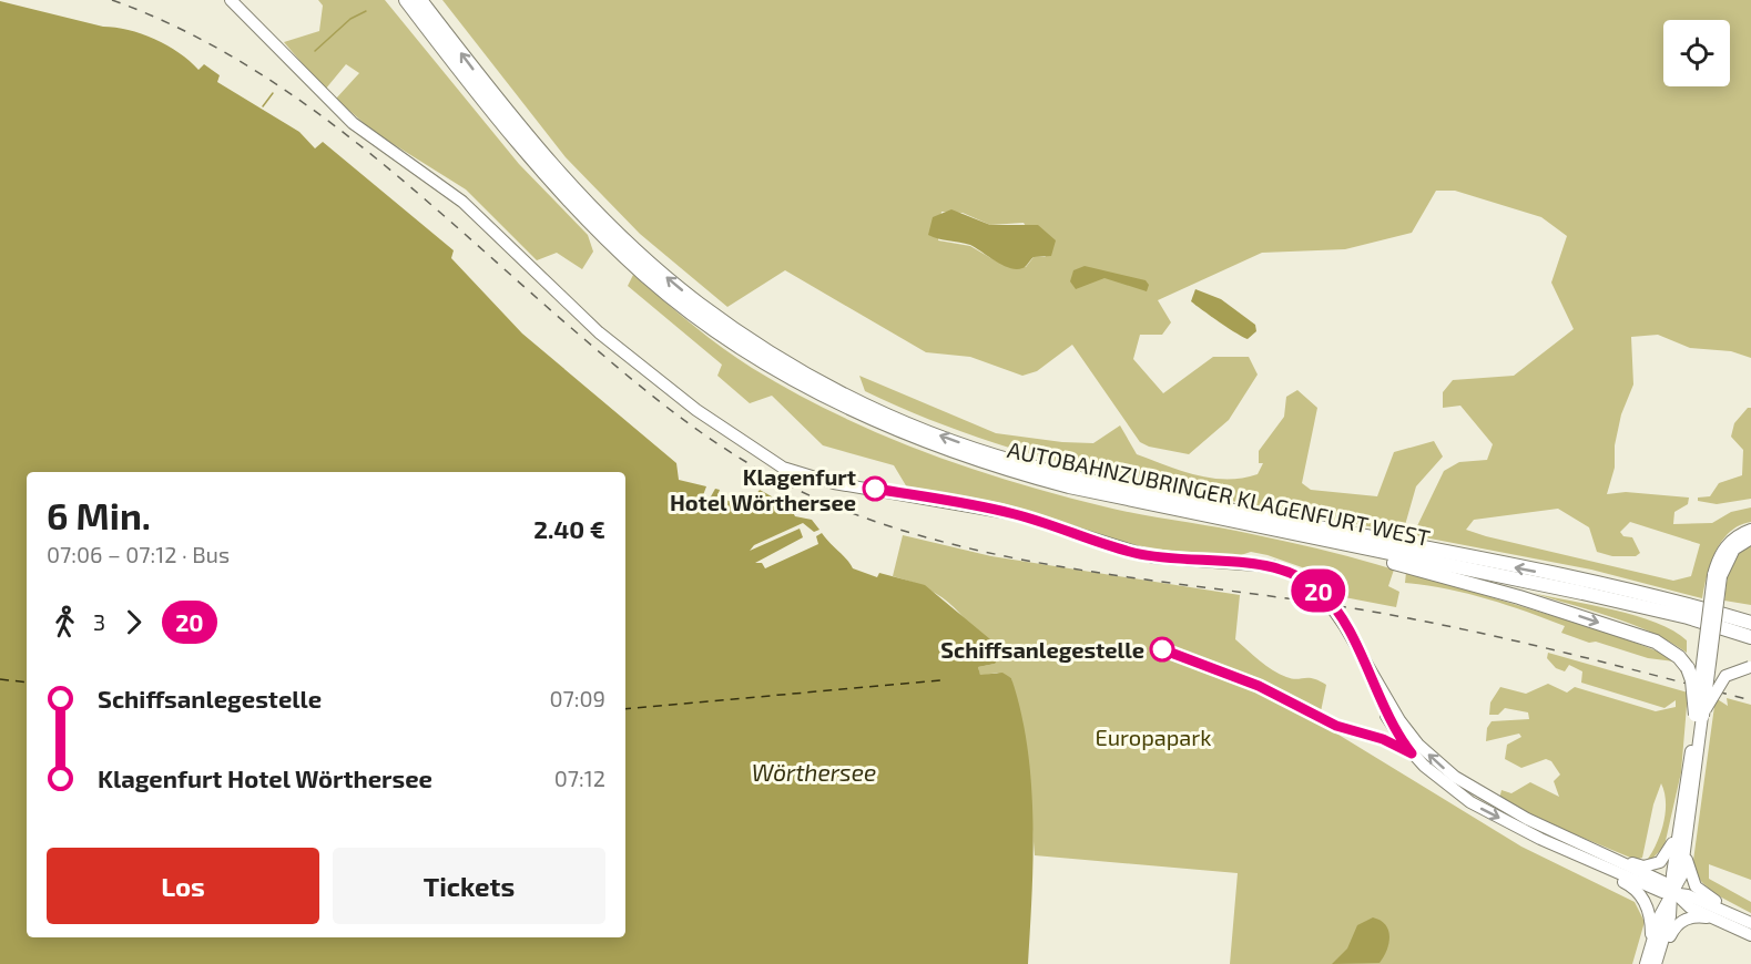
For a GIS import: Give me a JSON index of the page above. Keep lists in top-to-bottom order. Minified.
{"streets":{"highway":["AUTOBAHNZUBRINGER KLAGENFURT WEST"]},"water":["Wörthersee"],"parks":["Europapark"],"places":["Klagenfurt Hotel Wörthersee","Schiffsanlegestelle"],"lines":["bus line 20"],"page":{"on_map":"20","heading":["6 Min.","07:06 – 07:12 · Bus","2.40 €"],"legs":["3","20"],"list":[{"name":"Schiffsanlegestelle","value":"07:09"},{"name":"Klagenfurt Hotel Wörthersee","value":"07:12"}],"buttons":["Los","Tickets"]}}
